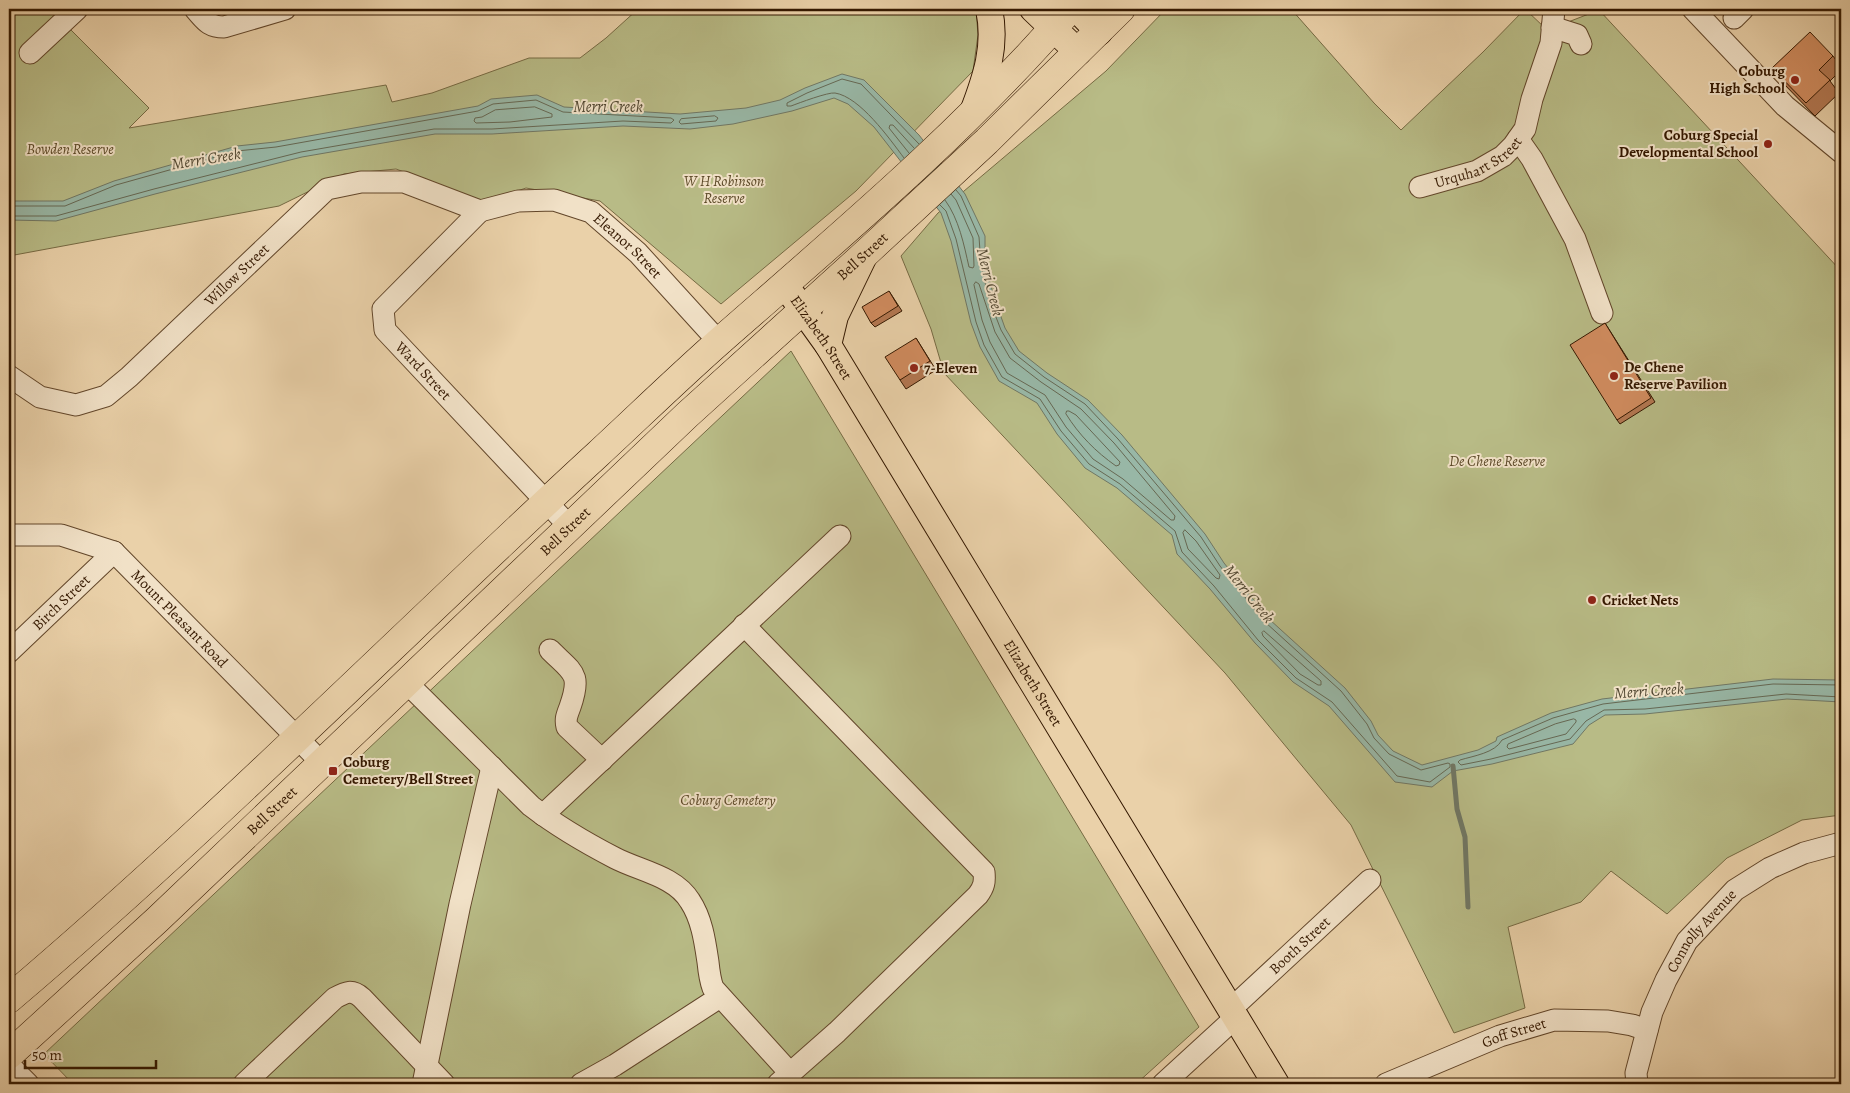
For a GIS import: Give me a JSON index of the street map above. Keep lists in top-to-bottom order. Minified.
{"streets":{"highway":["Bell Street"],"main road":["Elizabeth Street"],"street":["Urquhart Street","Eleanor Street","Willow Street","Ward Street","Birch Street","Mount Pleasant Road","Connolly Avenue","Booth Street","Goff Street"]},"crossings":[["Eleanor Street","Bell Street"],["Eleanor Street","Willow Street"],["Eleanor Street","Ward Street"],["Bell Street","Elizabeth Street"],["Bell Street","Ward Street"],["Bell Street","Mount Pleasant Road"],["Willow Street","Ward Street"],["Elizabeth Street","Booth Street"],["Birch Street","Mount Pleasant Road"],["Connolly Avenue","Goff Street"]],"water":["Merri Creek"],"parks":["Bowden Reserve","W H Robinson Reserve","De Chene Reserve","Coburg Cemetery"],"places":{"other":["Coburg High School","Coburg Special Developmental School","7-Eleven","De Chene Reserve Pavilion","Cricket Nets"],"transit":["Coburg Cemetery/Bell Street"]},"scale_bar":"50 m"}
